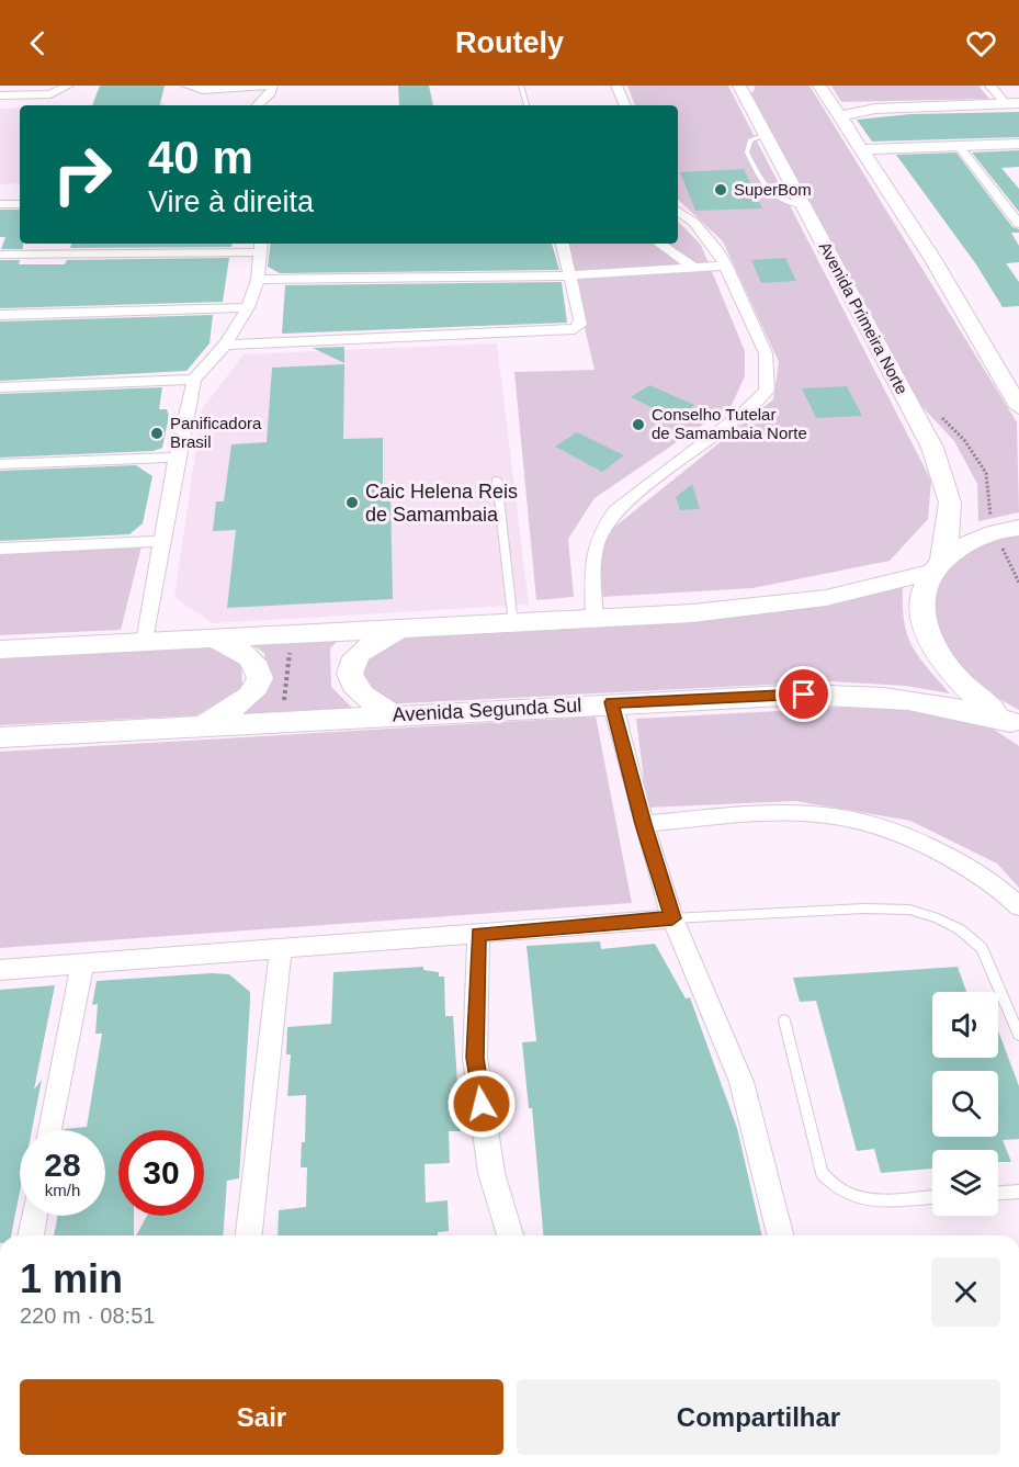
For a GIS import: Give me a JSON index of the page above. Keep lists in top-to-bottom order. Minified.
{"streets":{"main road":["Avenida Primeira Norte","Avenida Segunda Sul"]},"crossings":[["Avenida Primeira Norte","Avenida Segunda Sul"]],"places":["SuperBom","Conselho Tutelar de Samambaia Norte","Panificadora Brasil","Caic Helena Reis de Samambaia"],"page":{"header":"Routely","turn":["40 m","Vire à direita"],"speed":"28 km/h","limit":"30","heading":["1 min","220 m · 08:51"],"buttons":["Sair","Compartilhar"]}}
